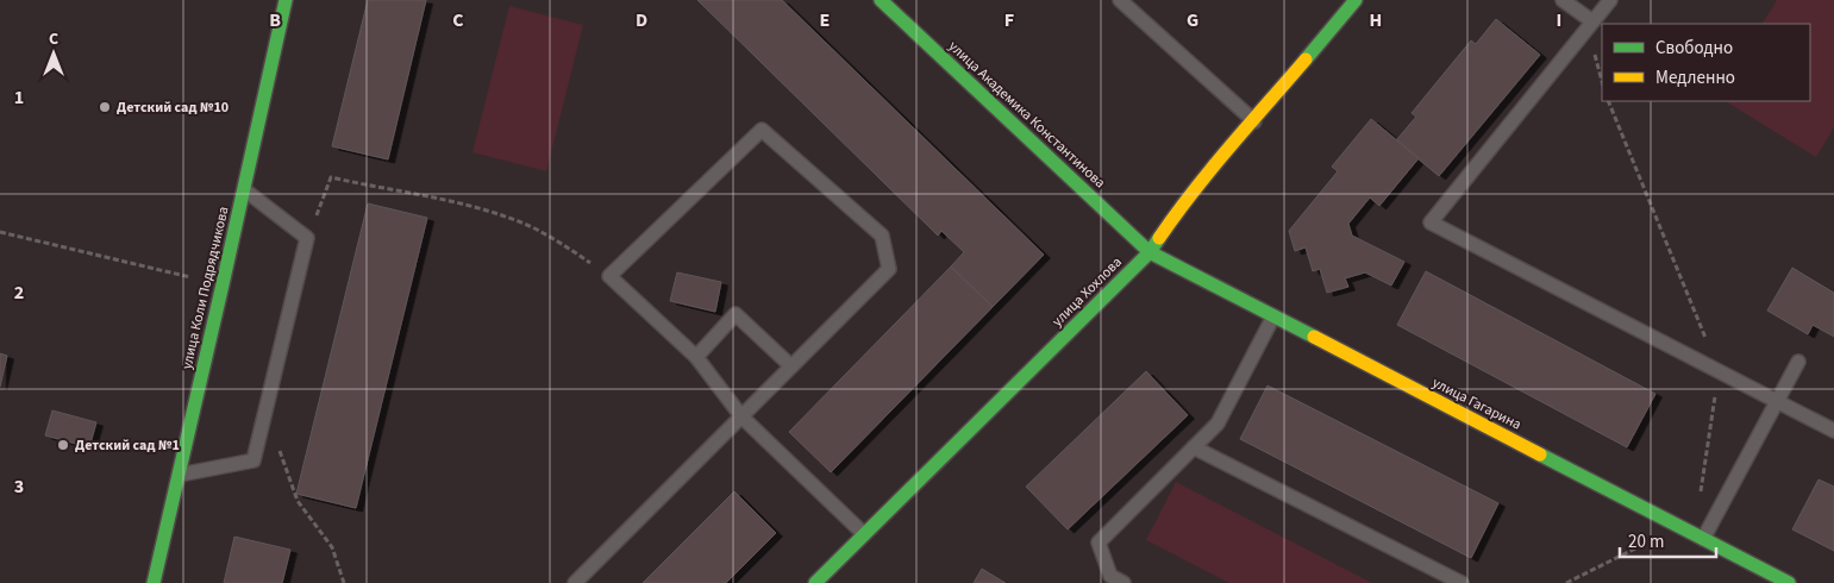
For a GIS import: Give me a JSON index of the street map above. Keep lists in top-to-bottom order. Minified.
{"streets":{"street":["улица Академика Константинова","улица Коли Подрядчикова","улица Хохлова","улица Гагарина"]},"crossings":[["улица Академика Константинова","улица Хохлова"],["улица Академика Константинова","улица Гагарина"],["улица Хохлова","улица Гагарина"]],"places":["Детский сад №10","Детский сад №1"],"legend":["Свободно","Медленно"],"scale_bar":"20 m","north":"top","grid":{"columns":["B","C","D","E","F","G","H","I"],"rows":["1","2","3"]}}
